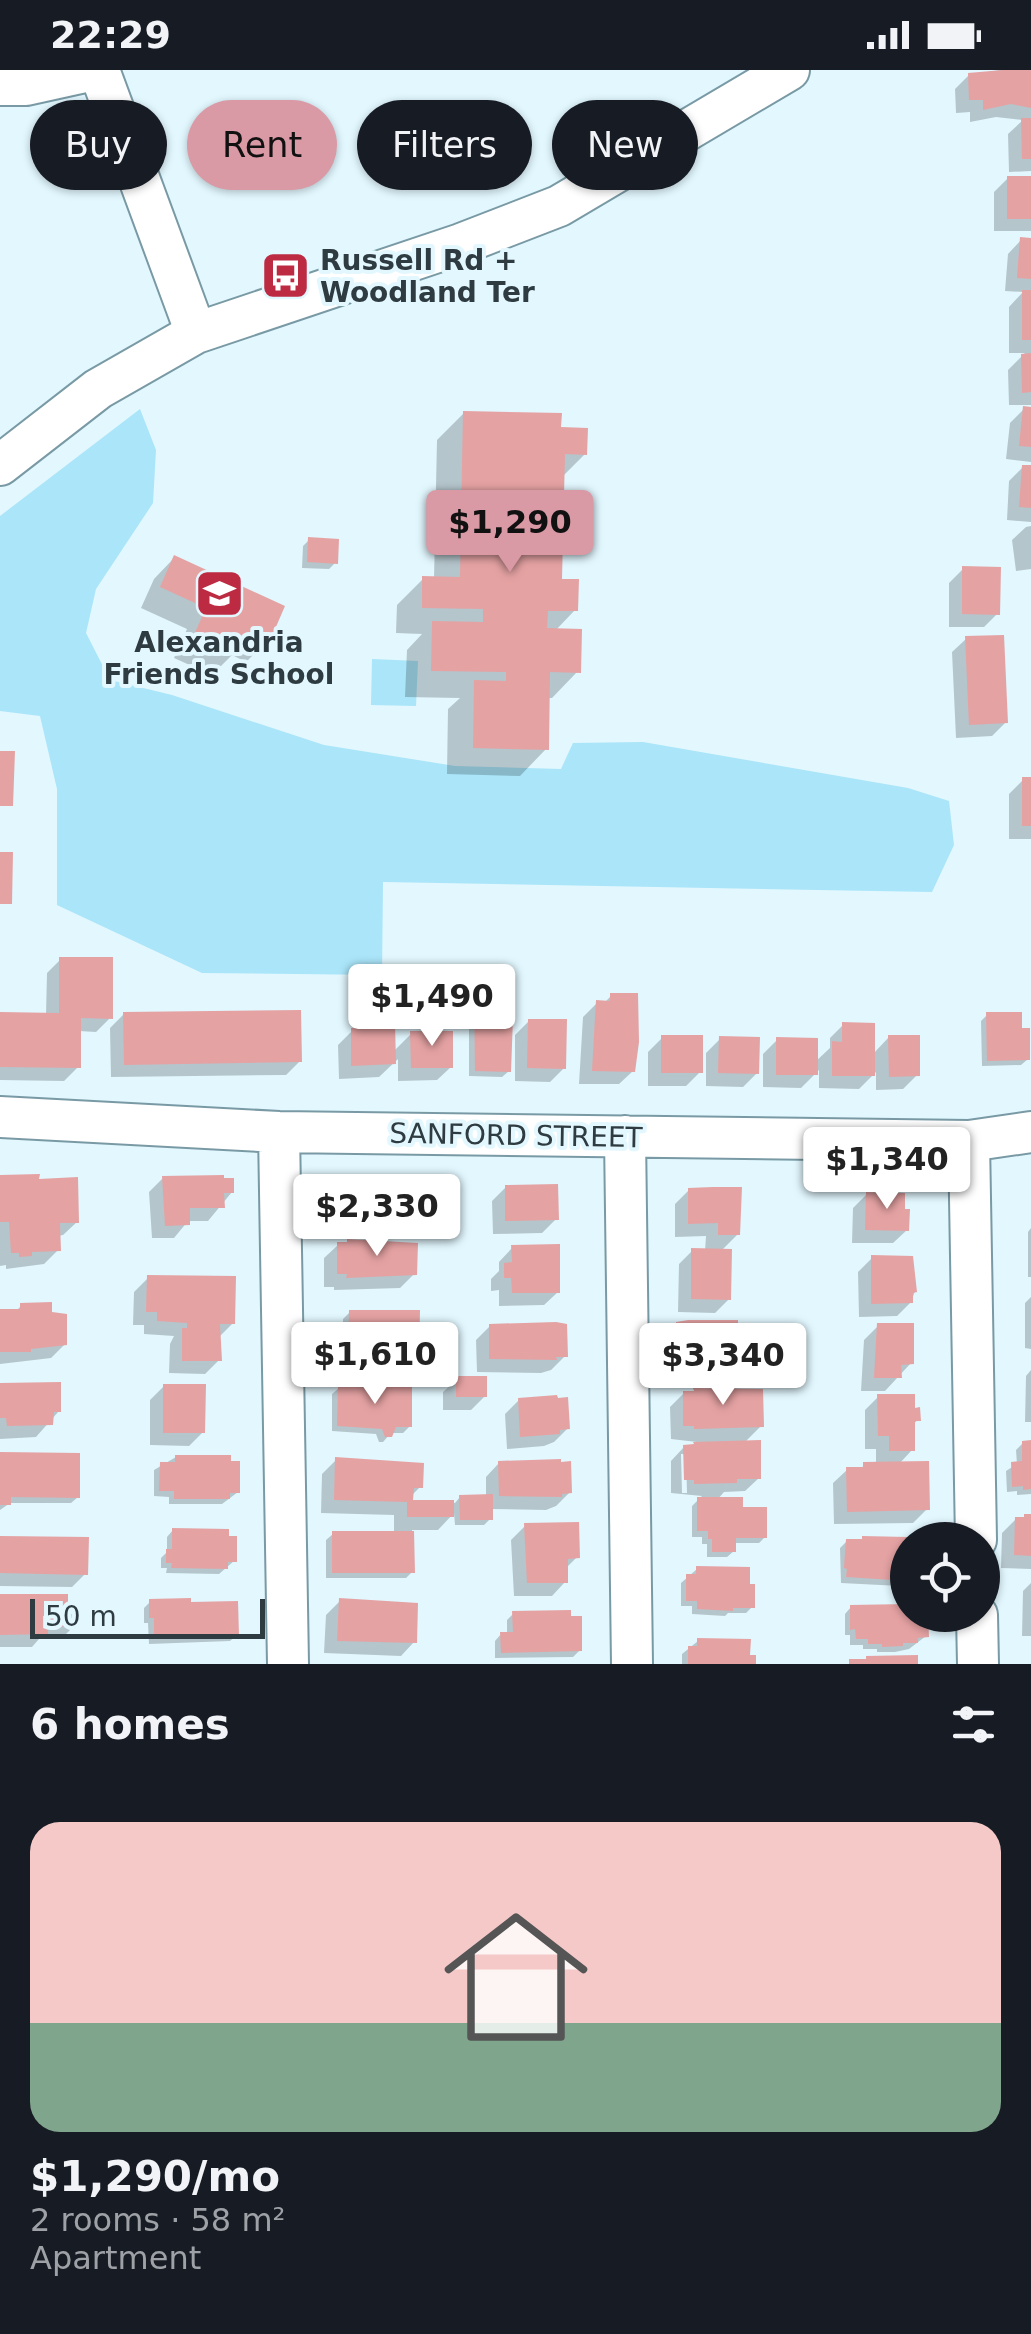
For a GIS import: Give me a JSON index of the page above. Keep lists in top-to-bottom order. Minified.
{"streets":{"street":["SANFORD STREET"]},"places":{"bus stop":["Russell Rd + Woodland Ter"],"school or university":["Alexandria Friends School"]},"scale_bar":"50 m","page":{"status":"22:29","chip":["Buy","Rent","Filters","New"],"price":["$1,290","$1,490","$1,340","$2,330","$1,610","$3,340"],"scale":"50 m","heading":"6 homes","list":[{"name":"$1,290/mo","note":"2 rooms · 58 m² · Apartment"}]}}
